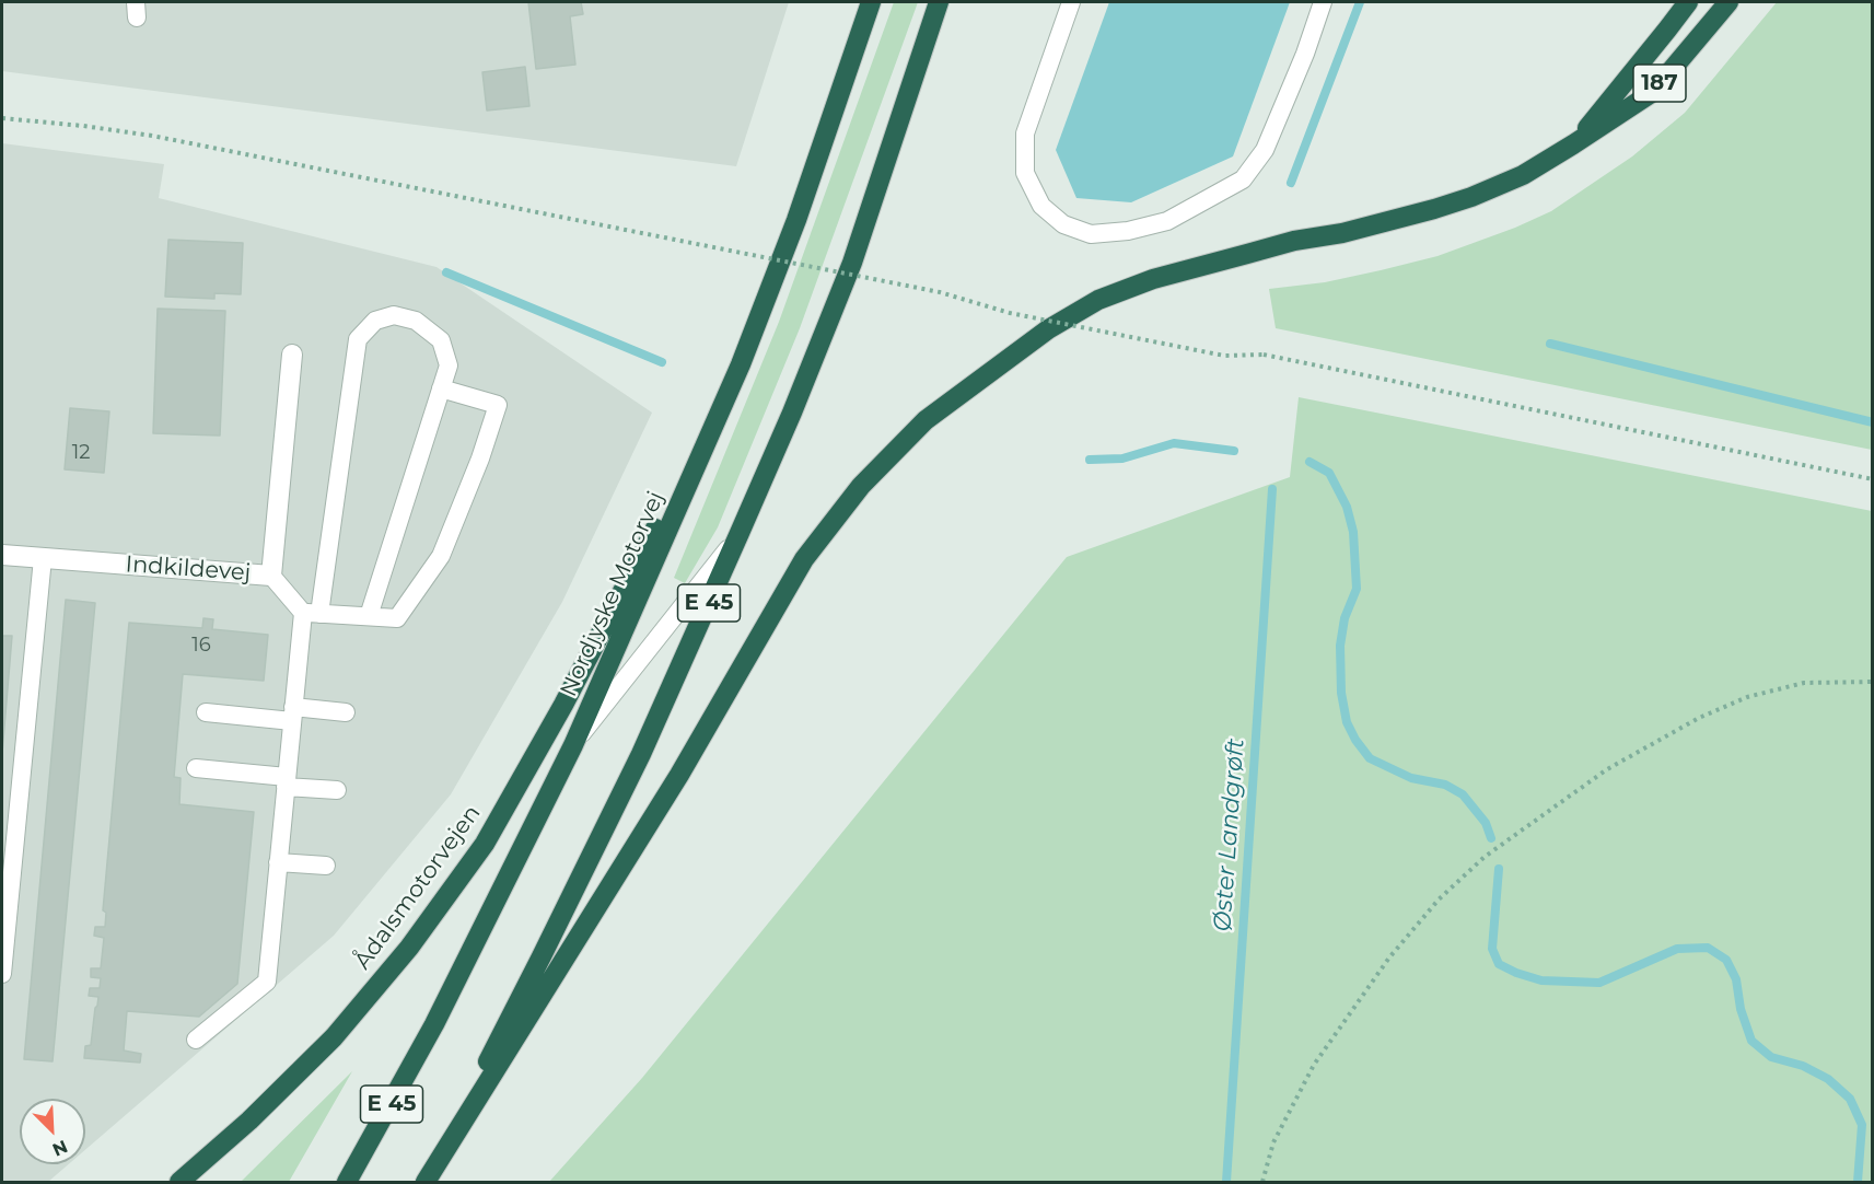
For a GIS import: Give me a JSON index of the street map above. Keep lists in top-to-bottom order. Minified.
{"streets":{"highway":["187","Nordjyske Motorvej","E 45","Ådalsmotorvejen"],"street":["Indkildevej"]},"crossings":[["187","E 45"],["Nordjyske Motorvej","Ådalsmotorvejen"]],"water":["Øster Landgrøft"],"house_numbers":["12","16"],"north":"bottom right"}
